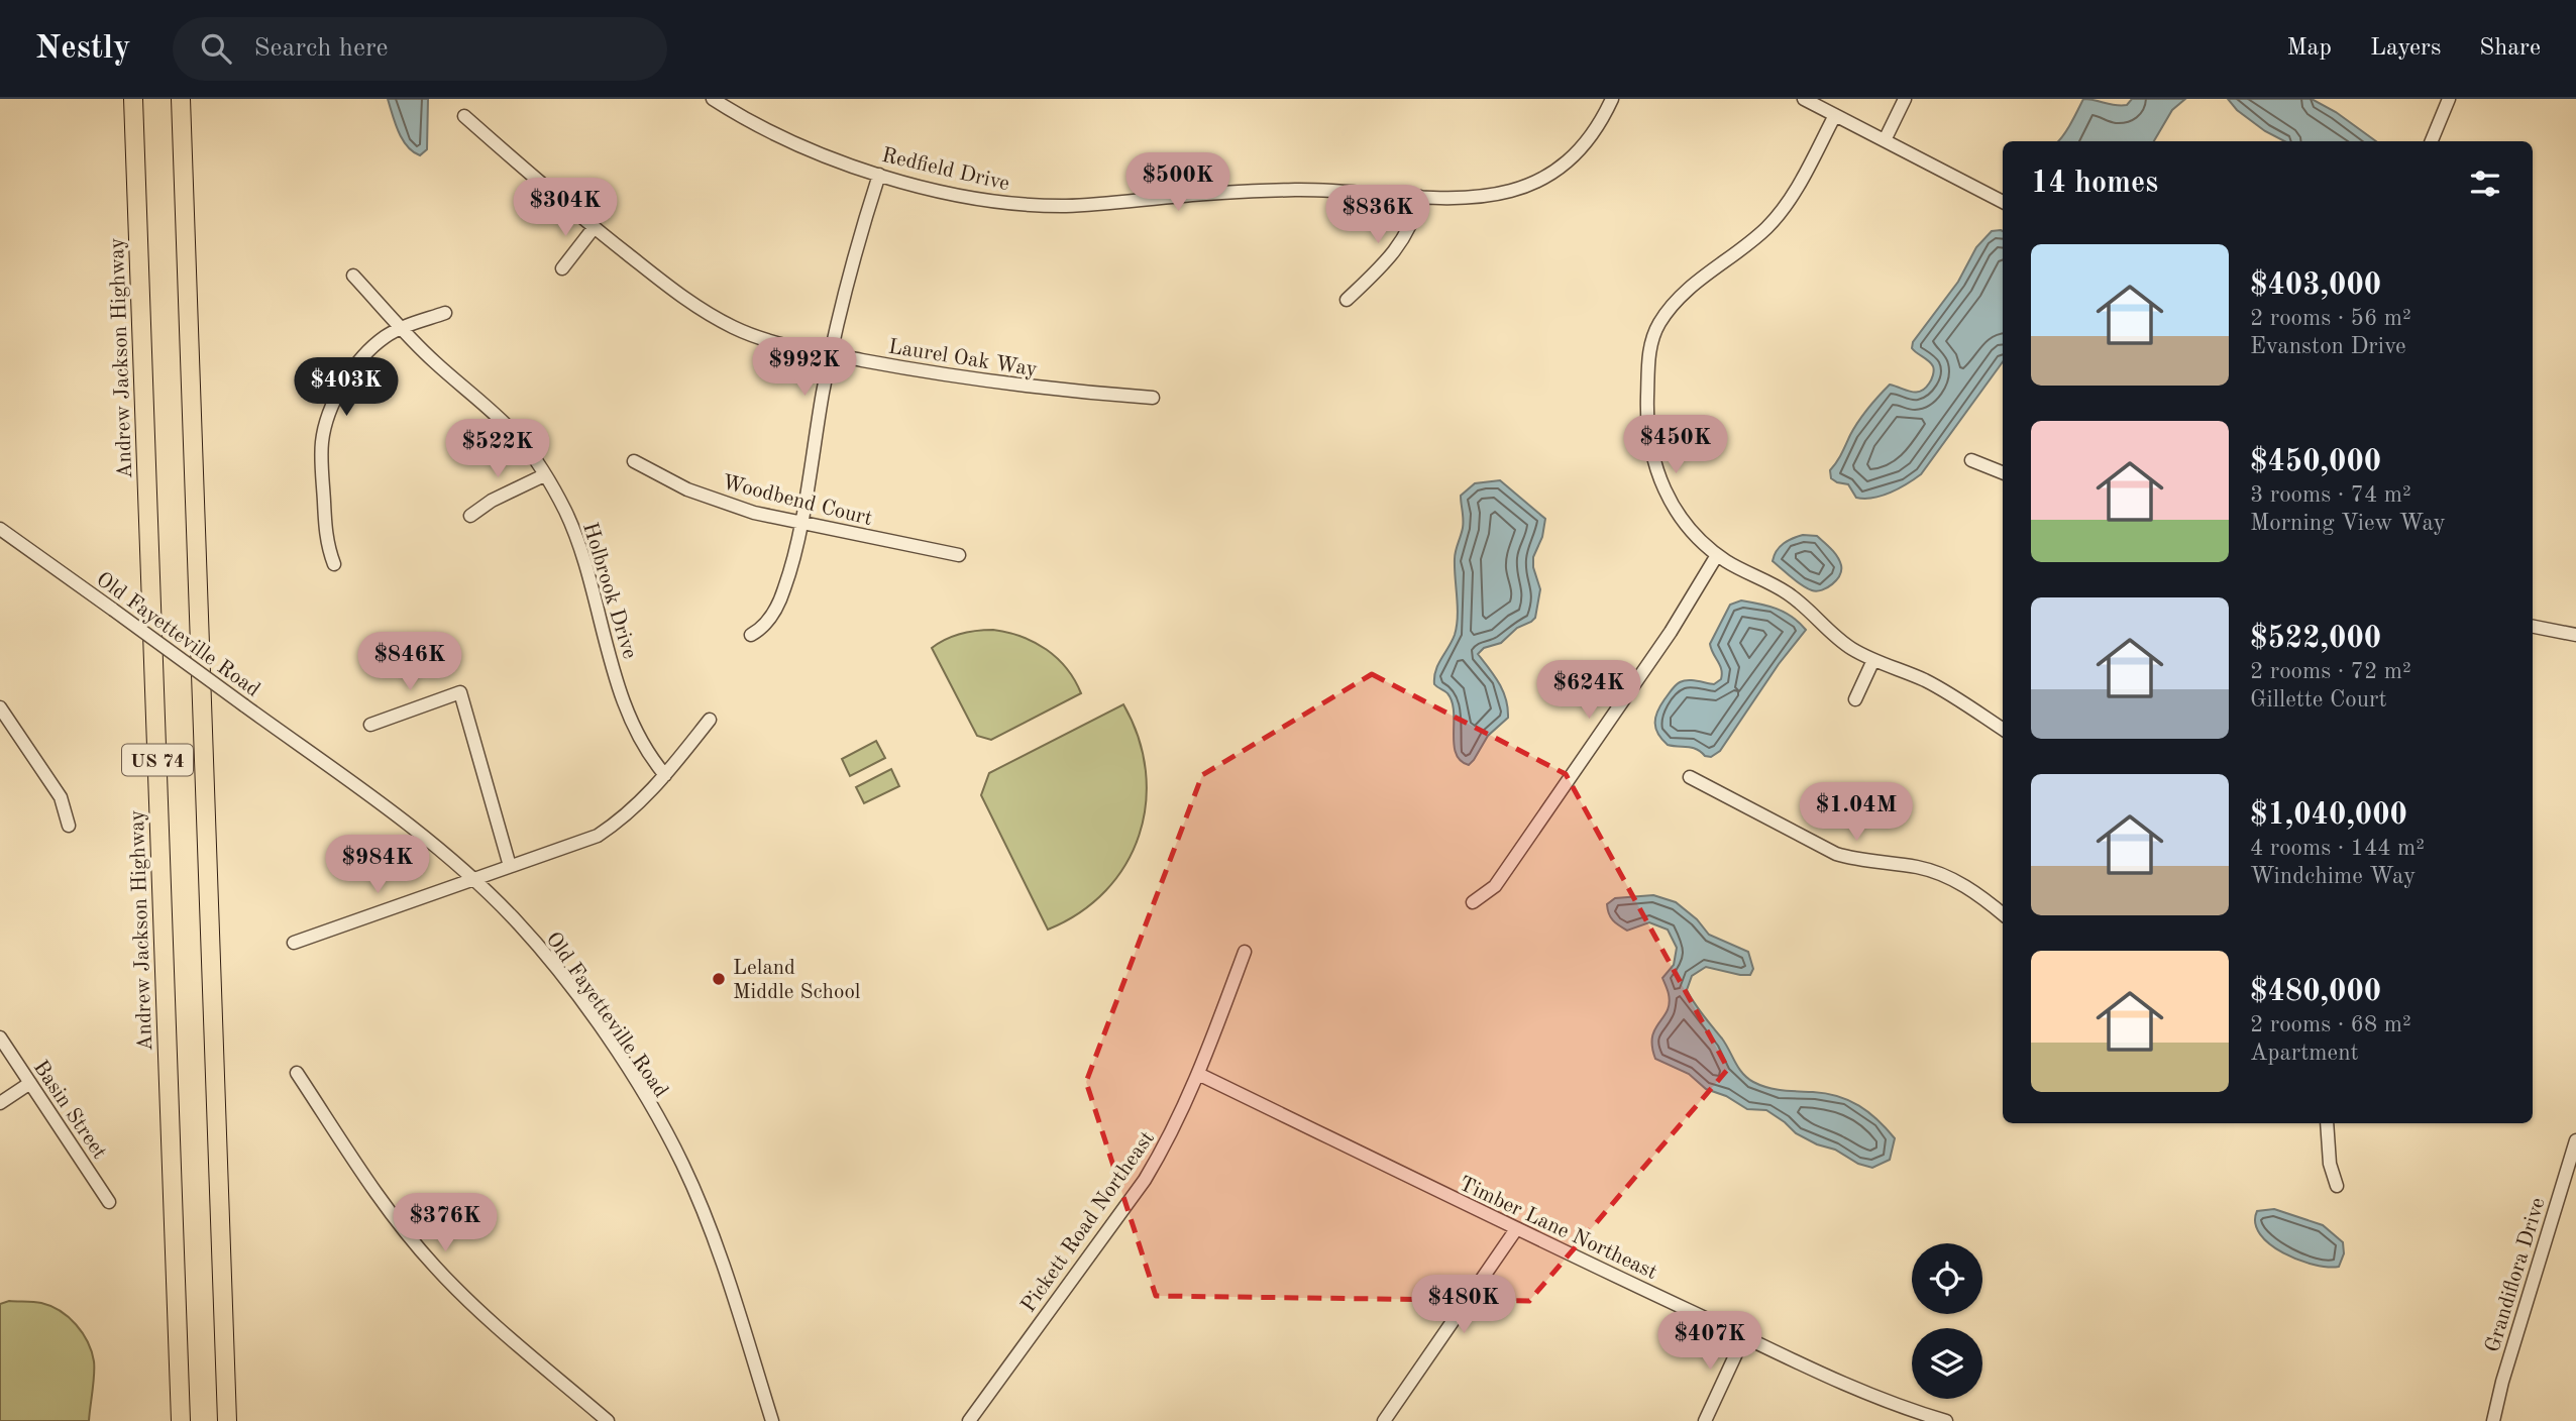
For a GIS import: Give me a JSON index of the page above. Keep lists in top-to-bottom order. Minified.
{"streets":{"highway":["Andrew Jackson Highway","US 74"],"street":["Redfield Drive","Laurel Oak Way","Woodbend Court","Holbrook Drive","Old Fayetteville Road","Basin Street","Pickett Road Northeast","Timber Lane Northeast","Grandiflora Drive"]},"crossings":[["Pickett Road Northeast","Timber Lane Northeast"]],"places":["Leland Middle School"],"page":{"header":"Nestly","search":"Search here","nav":["Map","Layers","Share"],"heading":"14 homes","price":["$500K","$304K","$836K","$992K","$403K","$450K","$522K","$846K","$624K","$1.04M","$984K","$376K","$480K","$407K"],"list":[{"name":"$403,000","note":"2 rooms · 56 m² · Evanston Drive"},{"name":"$450,000","note":"3 rooms · 74 m² · Morning View Way"},{"name":"$522,000","note":"2 rooms · 72 m² · Gillette Court"},{"name":"$1,040,000","note":"4 rooms · 144 m² · Windchime Way"},{"name":"$480,000","note":"2 rooms · 68 m² · Apartment"}]}}
